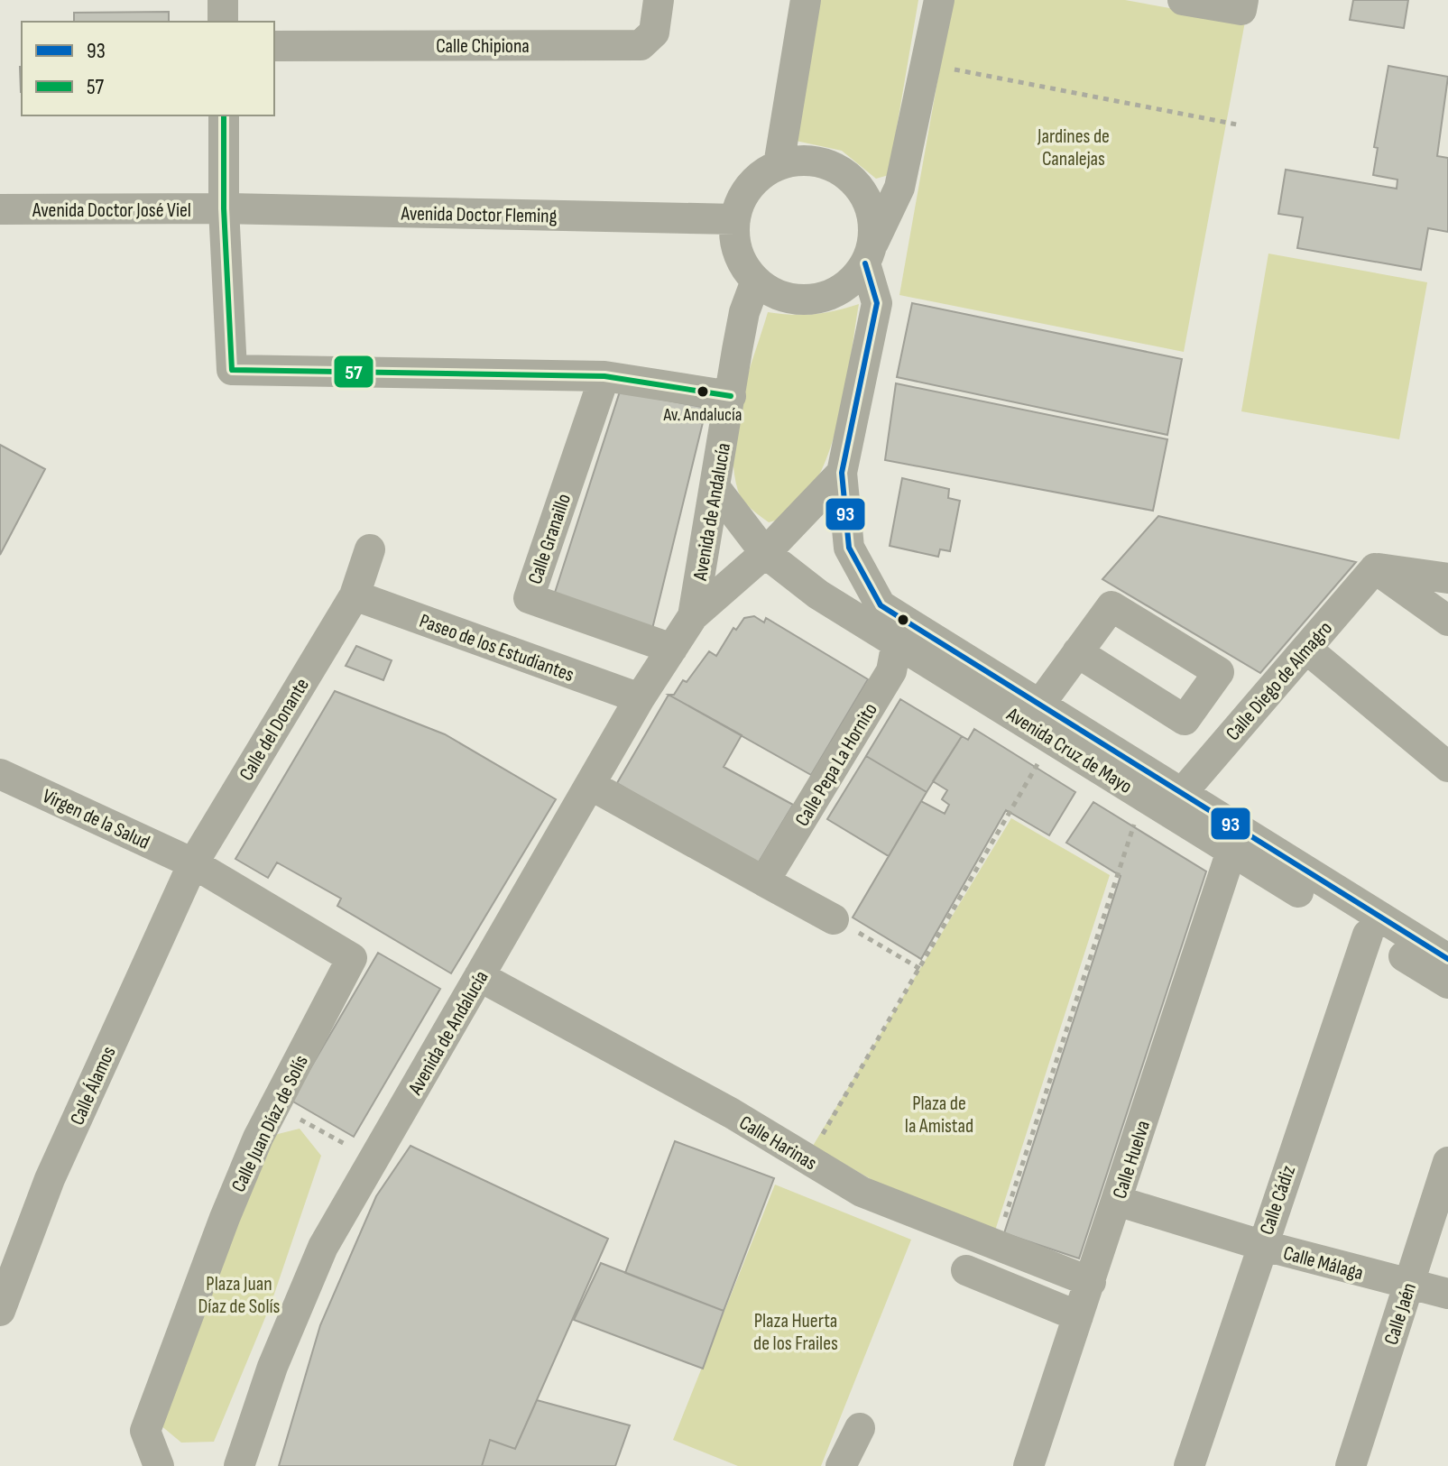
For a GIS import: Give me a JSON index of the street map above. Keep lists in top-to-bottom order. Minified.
{"streets":{"street":["Calle Chipiona","Avenida Doctor José Viel","Avenida Doctor Fleming","Avenida de Andalucía","Calle Granaillo","Paseo de los Estudiantes","Calle Diego de Almagro","Calle del Donante","Avenida Cruz de Mayo","Calle Pepa La Hornito","Virgen de la Salud","Calle Álamos","Calle Juan Díaz de Solís","Calle Harinas","Calle Huelva","Calle Cádiz","Calle Málaga","Calle Jaén"]},"crossings":[["Avenida Doctor José Viel","Avenida Doctor Fleming"],["Avenida Doctor Fleming","Avenida de Andalucía"],["Avenida de Andalucía","Calle Granaillo"],["Avenida de Andalucía","Paseo de los Estudiantes"],["Avenida de Andalucía","Avenida Cruz de Mayo"],["Avenida de Andalucía","Calle Harinas"],["Paseo de los Estudiantes","Calle del Donante"],["Calle Diego de Almagro","Avenida Cruz de Mayo"],["Calle del Donante","Virgen de la Salud"],["Calle del Donante","Calle Álamos"],["Calle del Donante","Calle Juan Díaz de Solís"],["Avenida Cruz de Mayo","Calle Pepa La Hornito"],["Avenida Cruz de Mayo","Calle Huelva"],["Avenida Cruz de Mayo","Calle Cádiz"],["Virgen de la Salud","Calle Álamos"],["Virgen de la Salud","Calle Juan Díaz de Solís"],["Calle Álamos","Calle Juan Díaz de Solís"],["Calle Harinas","Calle Huelva"],["Calle Huelva","Calle Málaga"],["Calle Cádiz","Calle Málaga"],["Calle Málaga","Calle Jaén"]],"parks":["Jardines de Canalejas","Plaza de la Amistad","Plaza Juan Díaz de Solís","Plaza Huerta de los Frailes"],"places":["Av. Andalucía"],"lines":["transit line 57","transit line 93"],"legend":["93","57"]}
